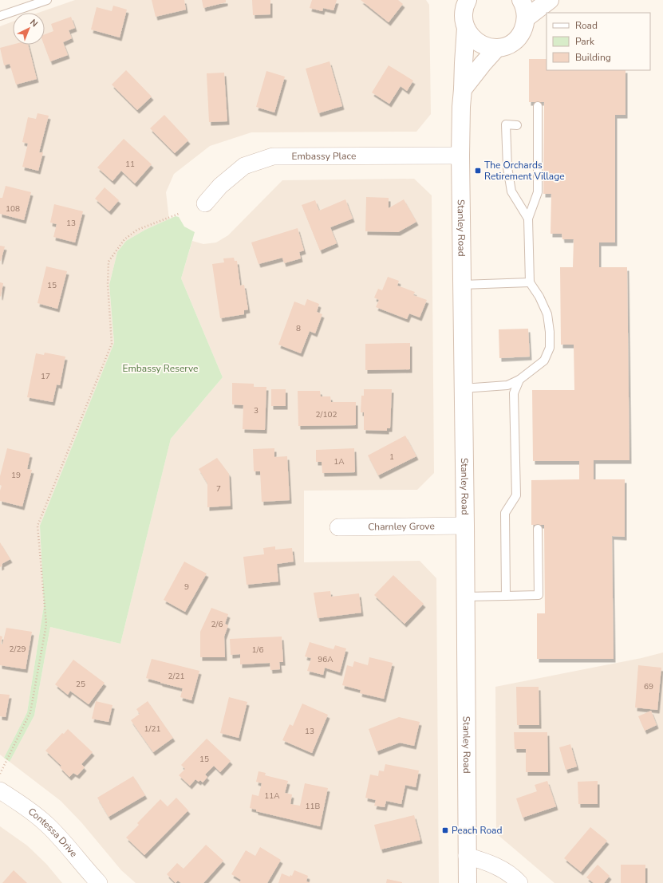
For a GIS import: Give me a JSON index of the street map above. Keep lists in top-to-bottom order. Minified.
{"streets":{"street":["Embassy Place","Stanley Road","Charnley Grove","Contessa Drive"]},"crossings":[["Embassy Place","Stanley Road"],["Stanley Road","Charnley Grove"]],"parks":["Embassy Reserve"],"places":{"transit":["The Orchards Retirement Village","Peach Road"]},"house_numbers":["11","108","13","15","8","17","3","2/102","1","1A","19","7","9","2/6","2/29","1/6","96A","2/21","25","69","1/21","13","15","11A","11B"],"legend":["Road","Park","Building"],"north":"top right"}
